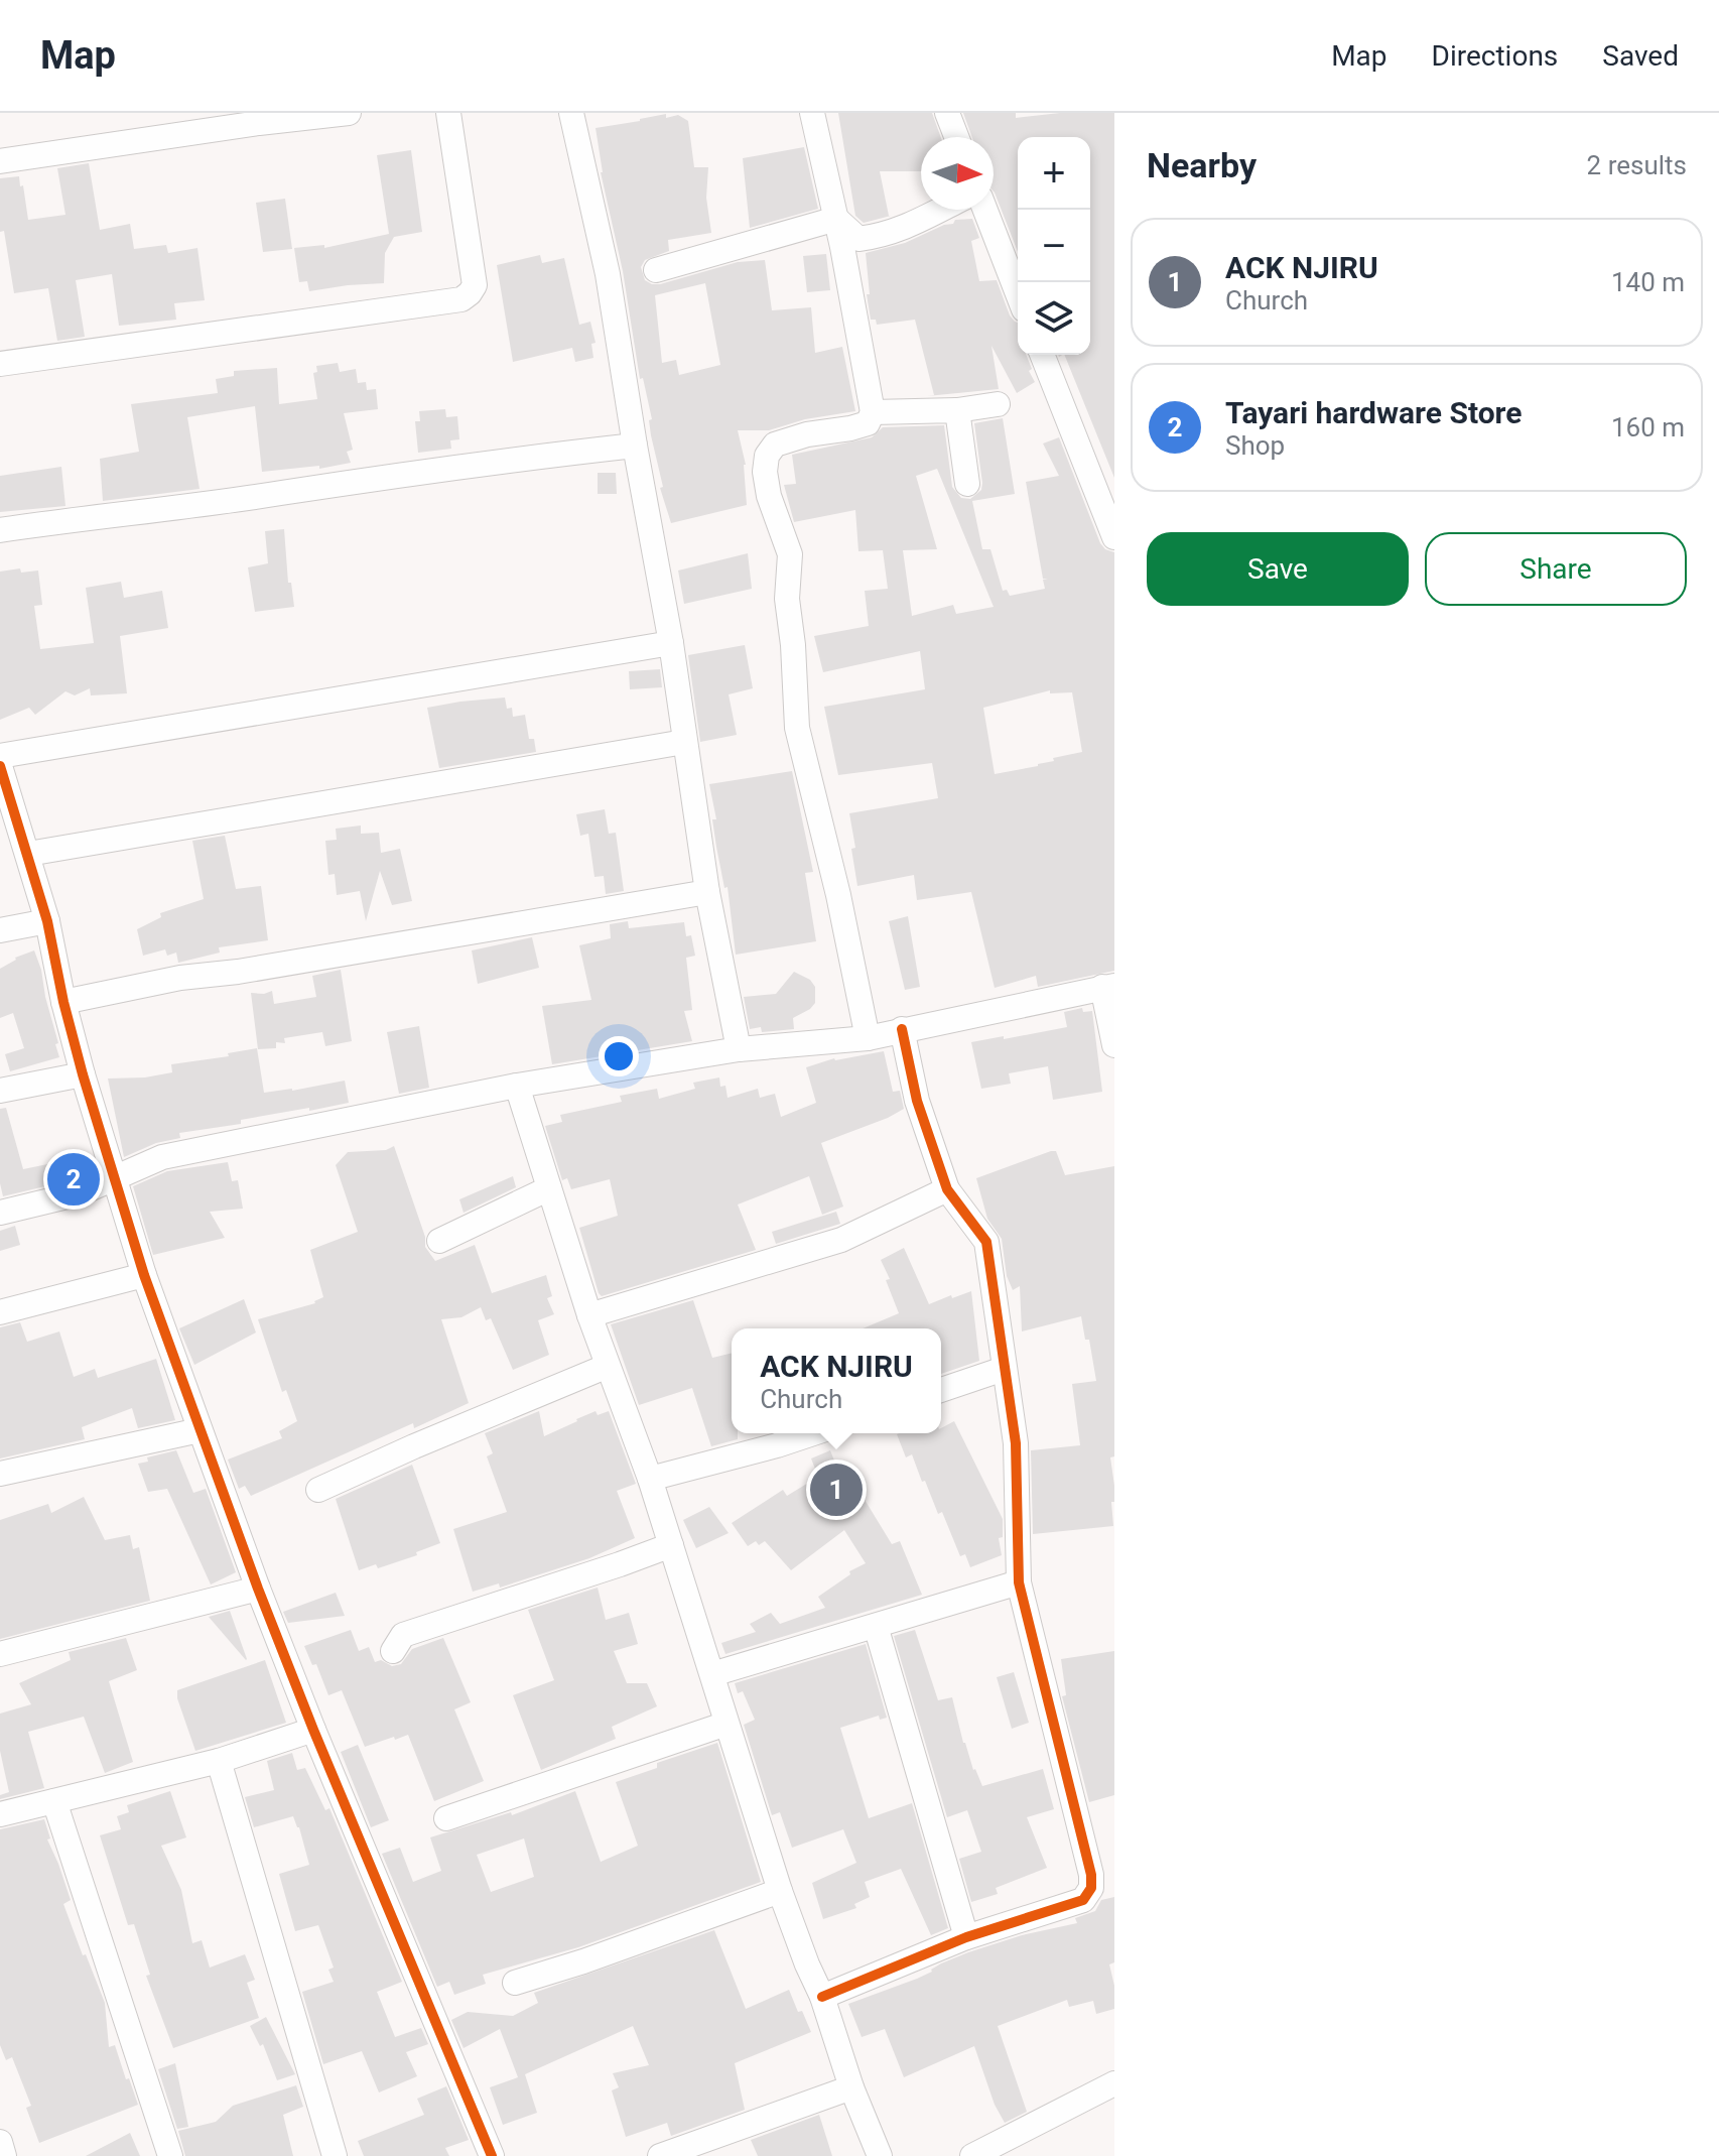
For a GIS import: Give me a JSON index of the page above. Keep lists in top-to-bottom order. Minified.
{"north":"right","page":{"header":"Map","nav":["Map","Directions","Saved"],"heading":["Nearby","2 results"],"map_buttons":["+","−"],"list":[{"mark":"1","name":"ACK NJIRU","note":"Church","value":"140 m"},{"mark":"2","name":"Tayari hardware Store","note":"Shop","value":"160 m"}],"buttons":["Save","Share"],"pins":["2","1"],"popup":["ACK NJIRU","Church"]}}
